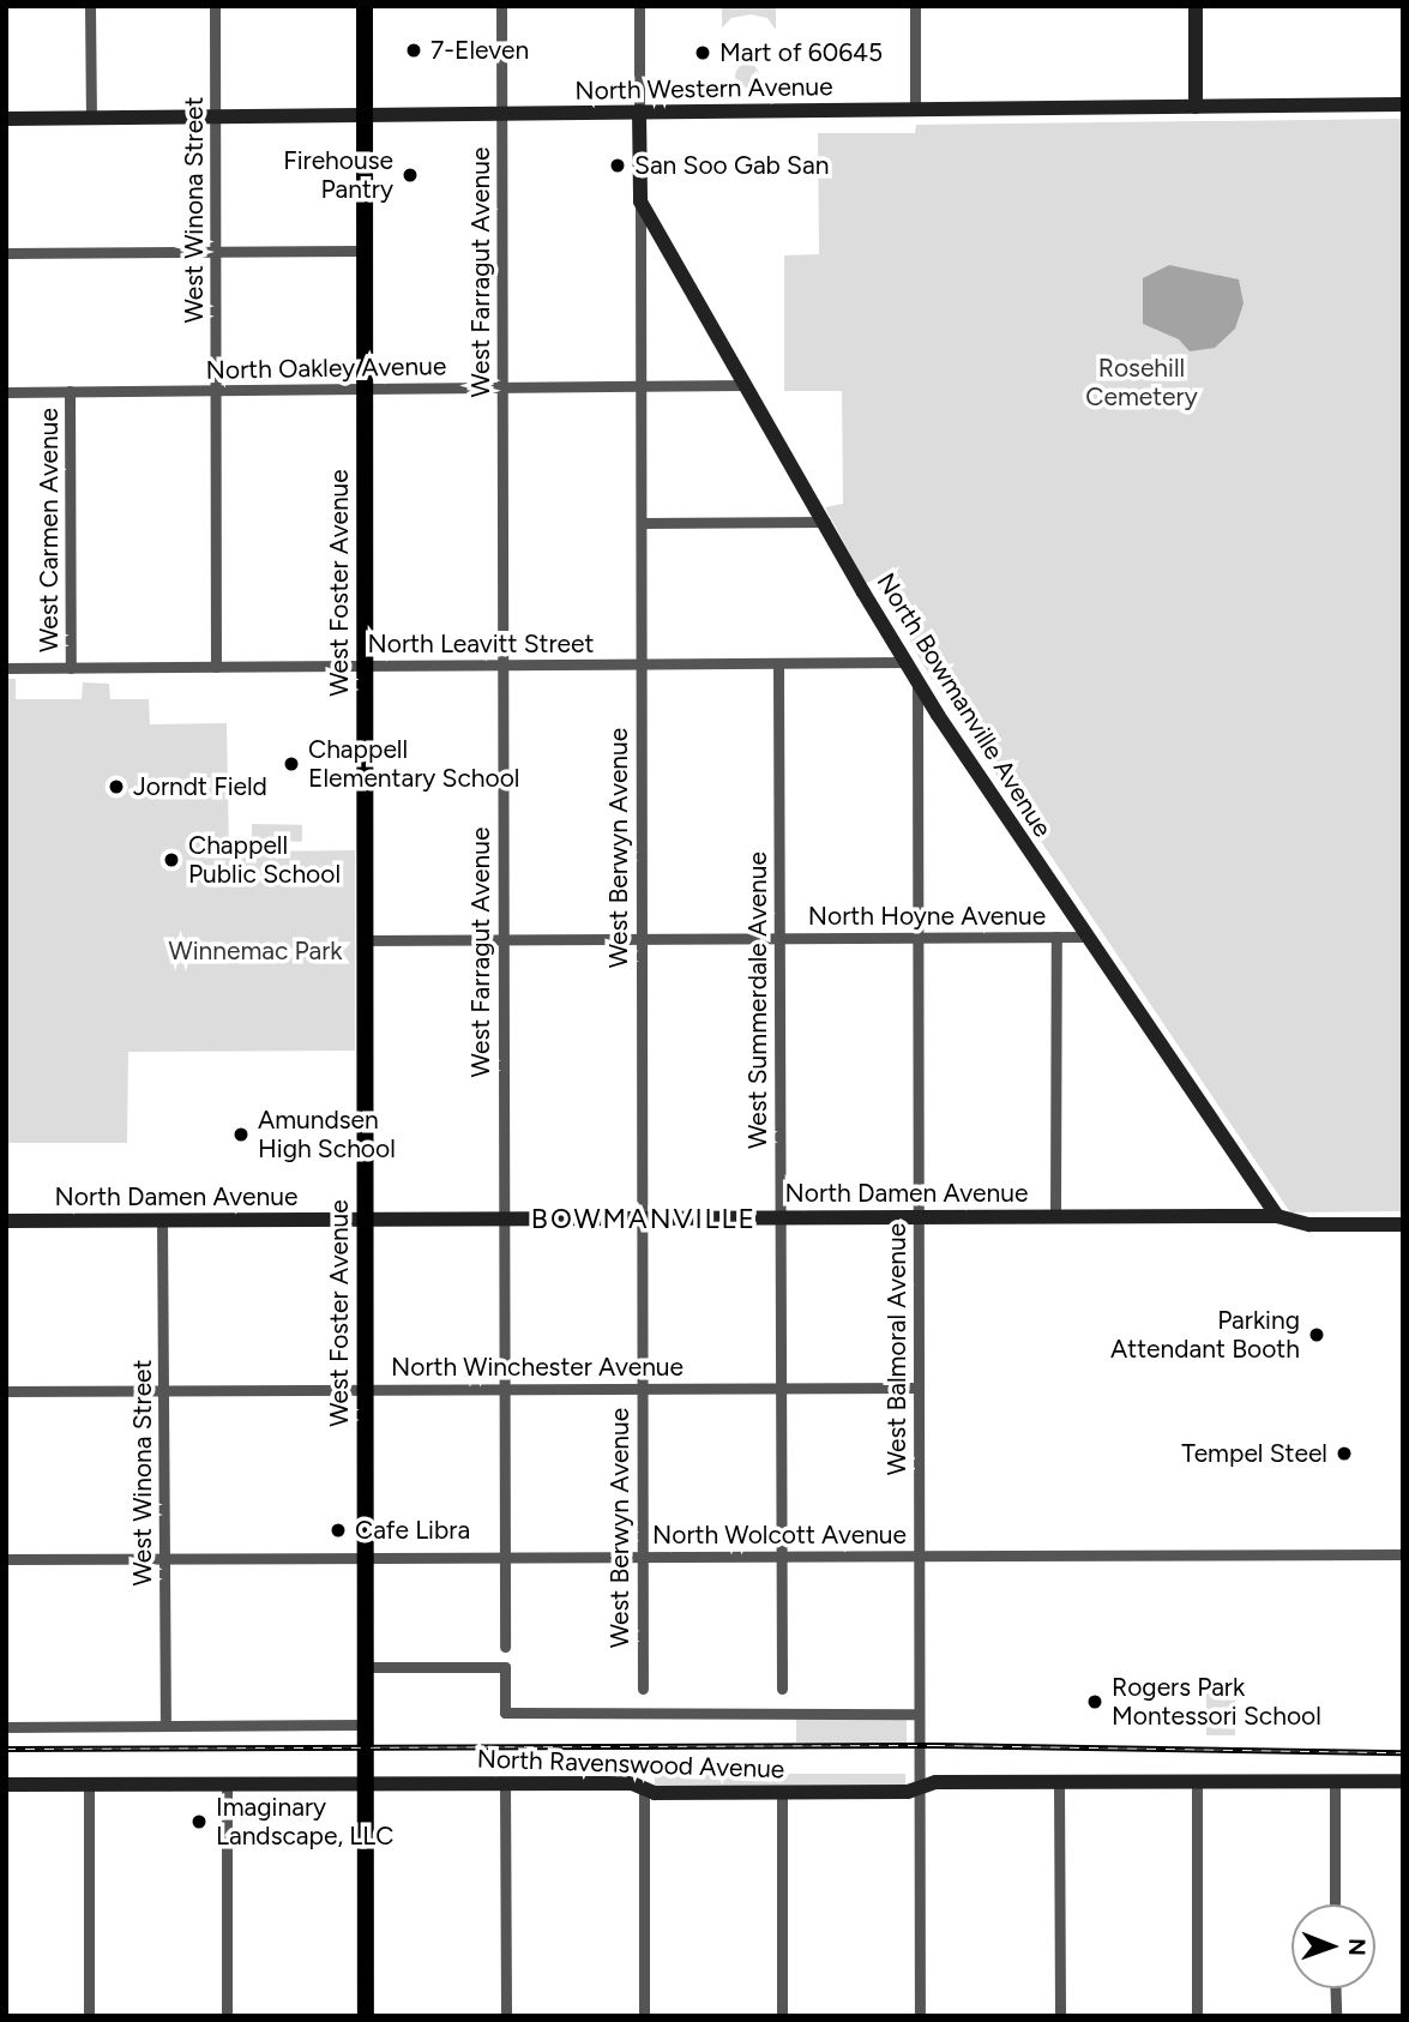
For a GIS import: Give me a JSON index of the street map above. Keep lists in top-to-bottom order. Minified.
{"streets":{"main road":["West Foster Avenue"],"street":["North Western Avenue","West Winona Street","West Farragut Avenue","North Oakley Avenue","West Carmen Avenue","North Leavitt Street","North Bowmanville Avenue","West Berwyn Avenue","North Hoyne Avenue","West Summerdale Avenue","North Damen Avenue","West Balmoral Avenue","North Winchester Avenue","North Wolcott Avenue","North Ravenswood Avenue"]},"crossings":[["North Western Avenue","West Winona Street"],["North Western Avenue","West Farragut Avenue"],["North Western Avenue","West Foster Avenue"],["North Western Avenue","West Berwyn Avenue"],["West Winona Street","North Oakley Avenue"],["West Winona Street","North Leavitt Street"],["West Winona Street","North Damen Avenue"],["West Winona Street","North Winchester Avenue"],["West Winona Street","North Wolcott Avenue"],["West Farragut Avenue","North Oakley Avenue"],["West Farragut Avenue","North Leavitt Street"],["West Farragut Avenue","North Hoyne Avenue"],["West Farragut Avenue","North Damen Avenue"],["West Farragut Avenue","North Winchester Avenue"],["West Farragut Avenue","North Wolcott Avenue"],["North Oakley Avenue","West Carmen Avenue"],["North Oakley Avenue","West Foster Avenue"],["North Oakley Avenue","North Bowmanville Avenue"],["North Oakley Avenue","West Berwyn Avenue"],["West Carmen Avenue","North Leavitt Street"],["West Foster Avenue","North Leavitt Street"],["West Foster Avenue","North Hoyne Avenue"],["West Foster Avenue","North Damen Avenue"],["West Foster Avenue","North Winchester Avenue"],["West Foster Avenue","North Wolcott Avenue"],["West Foster Avenue","North Ravenswood Avenue"],["North Leavitt Street","North Bowmanville Avenue"],["North Leavitt Street","West Berwyn Avenue"],["North Leavitt Street","West Summerdale Avenue"],["North Bowmanville Avenue","West Berwyn Avenue"],["North Bowmanville Avenue","North Hoyne Avenue"],["North Bowmanville Avenue","North Damen Avenue"],["North Bowmanville Avenue","West Balmoral Avenue"],["West Berwyn Avenue","North Hoyne Avenue"],["West Berwyn Avenue","North Damen Avenue"],["West Berwyn Avenue","North Winchester Avenue"],["West Berwyn Avenue","North Wolcott Avenue"],["North Hoyne Avenue","West Summerdale Avenue"],["North Hoyne Avenue","West Balmoral Avenue"],["West Summerdale Avenue","North Damen Avenue"],["West Summerdale Avenue","North Winchester Avenue"],["West Summerdale Avenue","North Wolcott Avenue"],["North Damen Avenue","West Balmoral Avenue"],["West Balmoral Avenue","North Winchester Avenue"],["West Balmoral Avenue","North Wolcott Avenue"],["West Balmoral Avenue","North Ravenswood Avenue"]],"districts":["BOWMANVILLE"],"parks":["Rosehill Cemetery","Winnemac Park"],"places":["7-Eleven","Mart of 60645","San Soo Gab San","Firehouse Pantry","Chappell Elementary School","Jorndt Field","Chappell Public School","Amundsen High School","Parking Attendant Booth","Tempel Steel","Cafe Libra","Rogers Park Montessori School","Imaginary Landscape, LLC"],"north":"right"}
